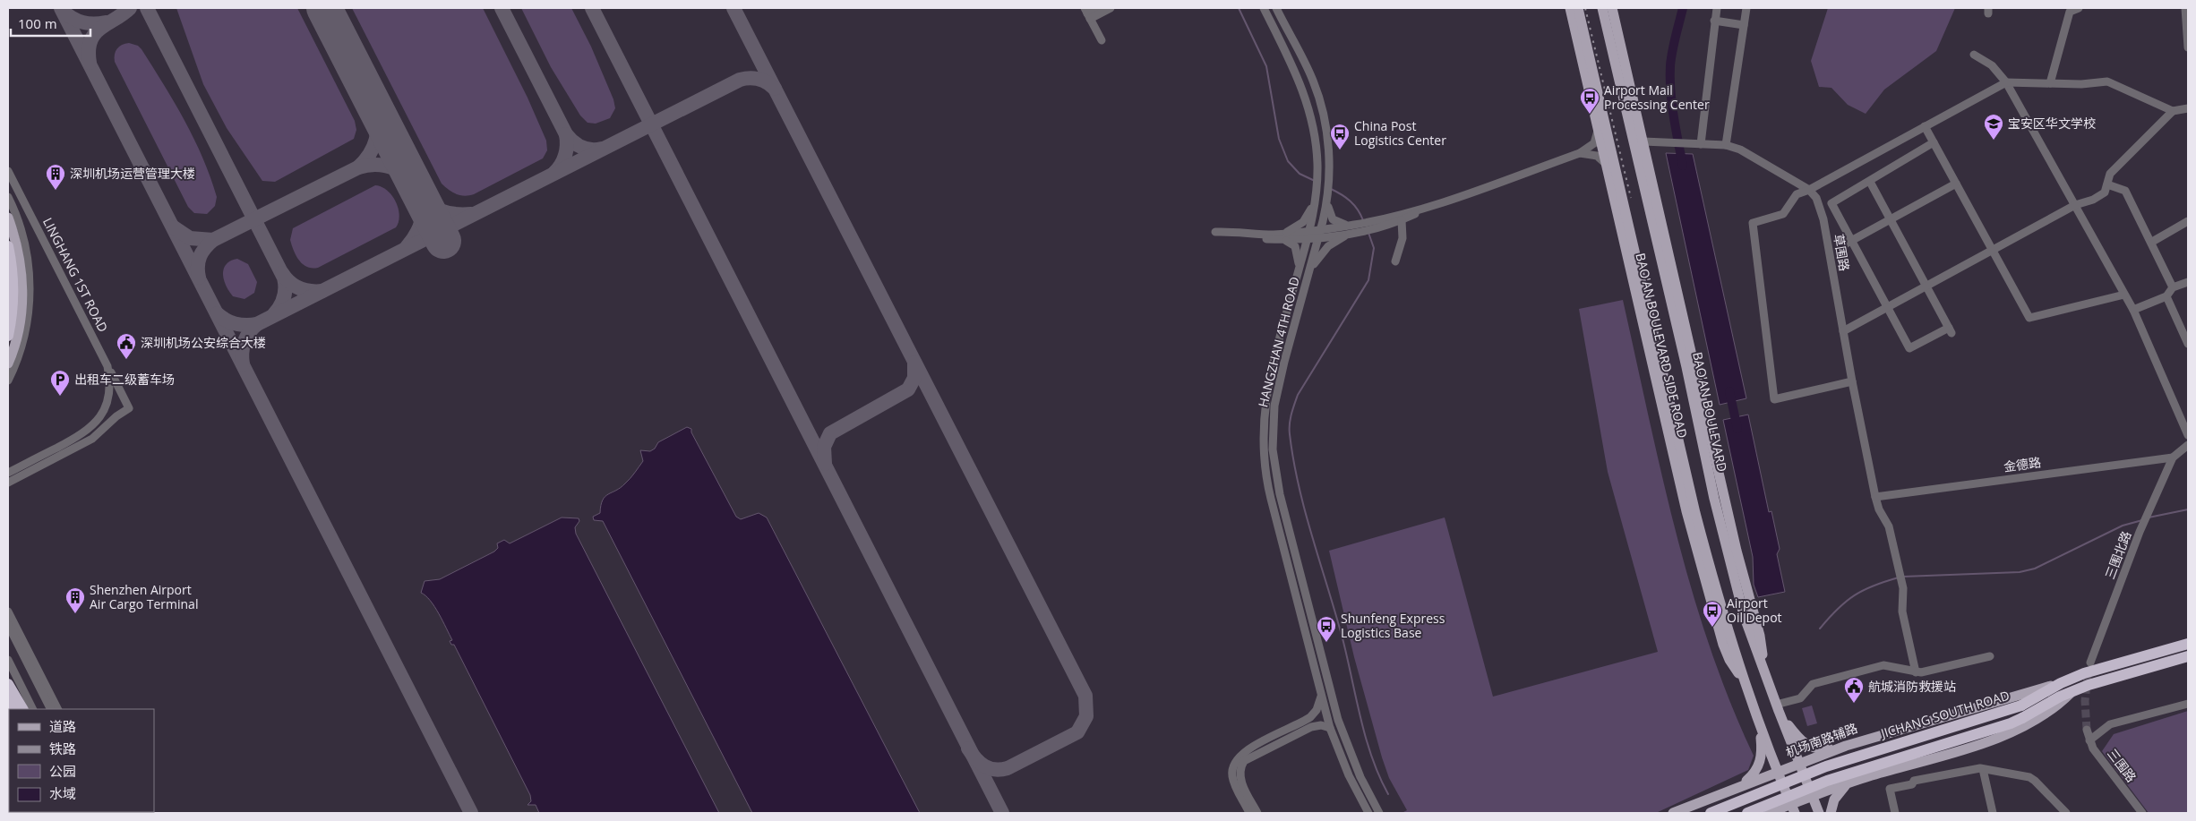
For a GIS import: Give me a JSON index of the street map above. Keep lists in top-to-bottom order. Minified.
{"streets":{"highway":["JICHANG SOUTH ROAD"],"main road":["BAO'AN BOULEVARD SIDE ROAD","BAO'AN BOULEVARD","机场南路辅路"],"street":["草围路","LINGHANG 1ST ROAD","HANGZHAN 4TH ROAD","金德路","三围北路","三围路"]},"crossings":[["草围路","金德路"],["BAO'AN BOULEVARD","机场南路辅路"],["金德路","三围北路"],["JICHANG SOUTH ROAD","机场南路辅路"]],"places":{"bus stop":["Airport Mail Processing Center","China Post Logistics Center","Airport Oil Depot","Shunfeng Express Logistics Base"],"school or university":["宝安区华文学校"],"building":["深圳机场运营管理大楼","Shenzhen Airport Air Cargo Terminal"],"public building":["深圳机场公安综合大楼","航城消防救援站"],"parking":["出租车二级蓄车场"]},"legend":["道路","铁路","公园","水域"],"scale_bar":"100 m"}
